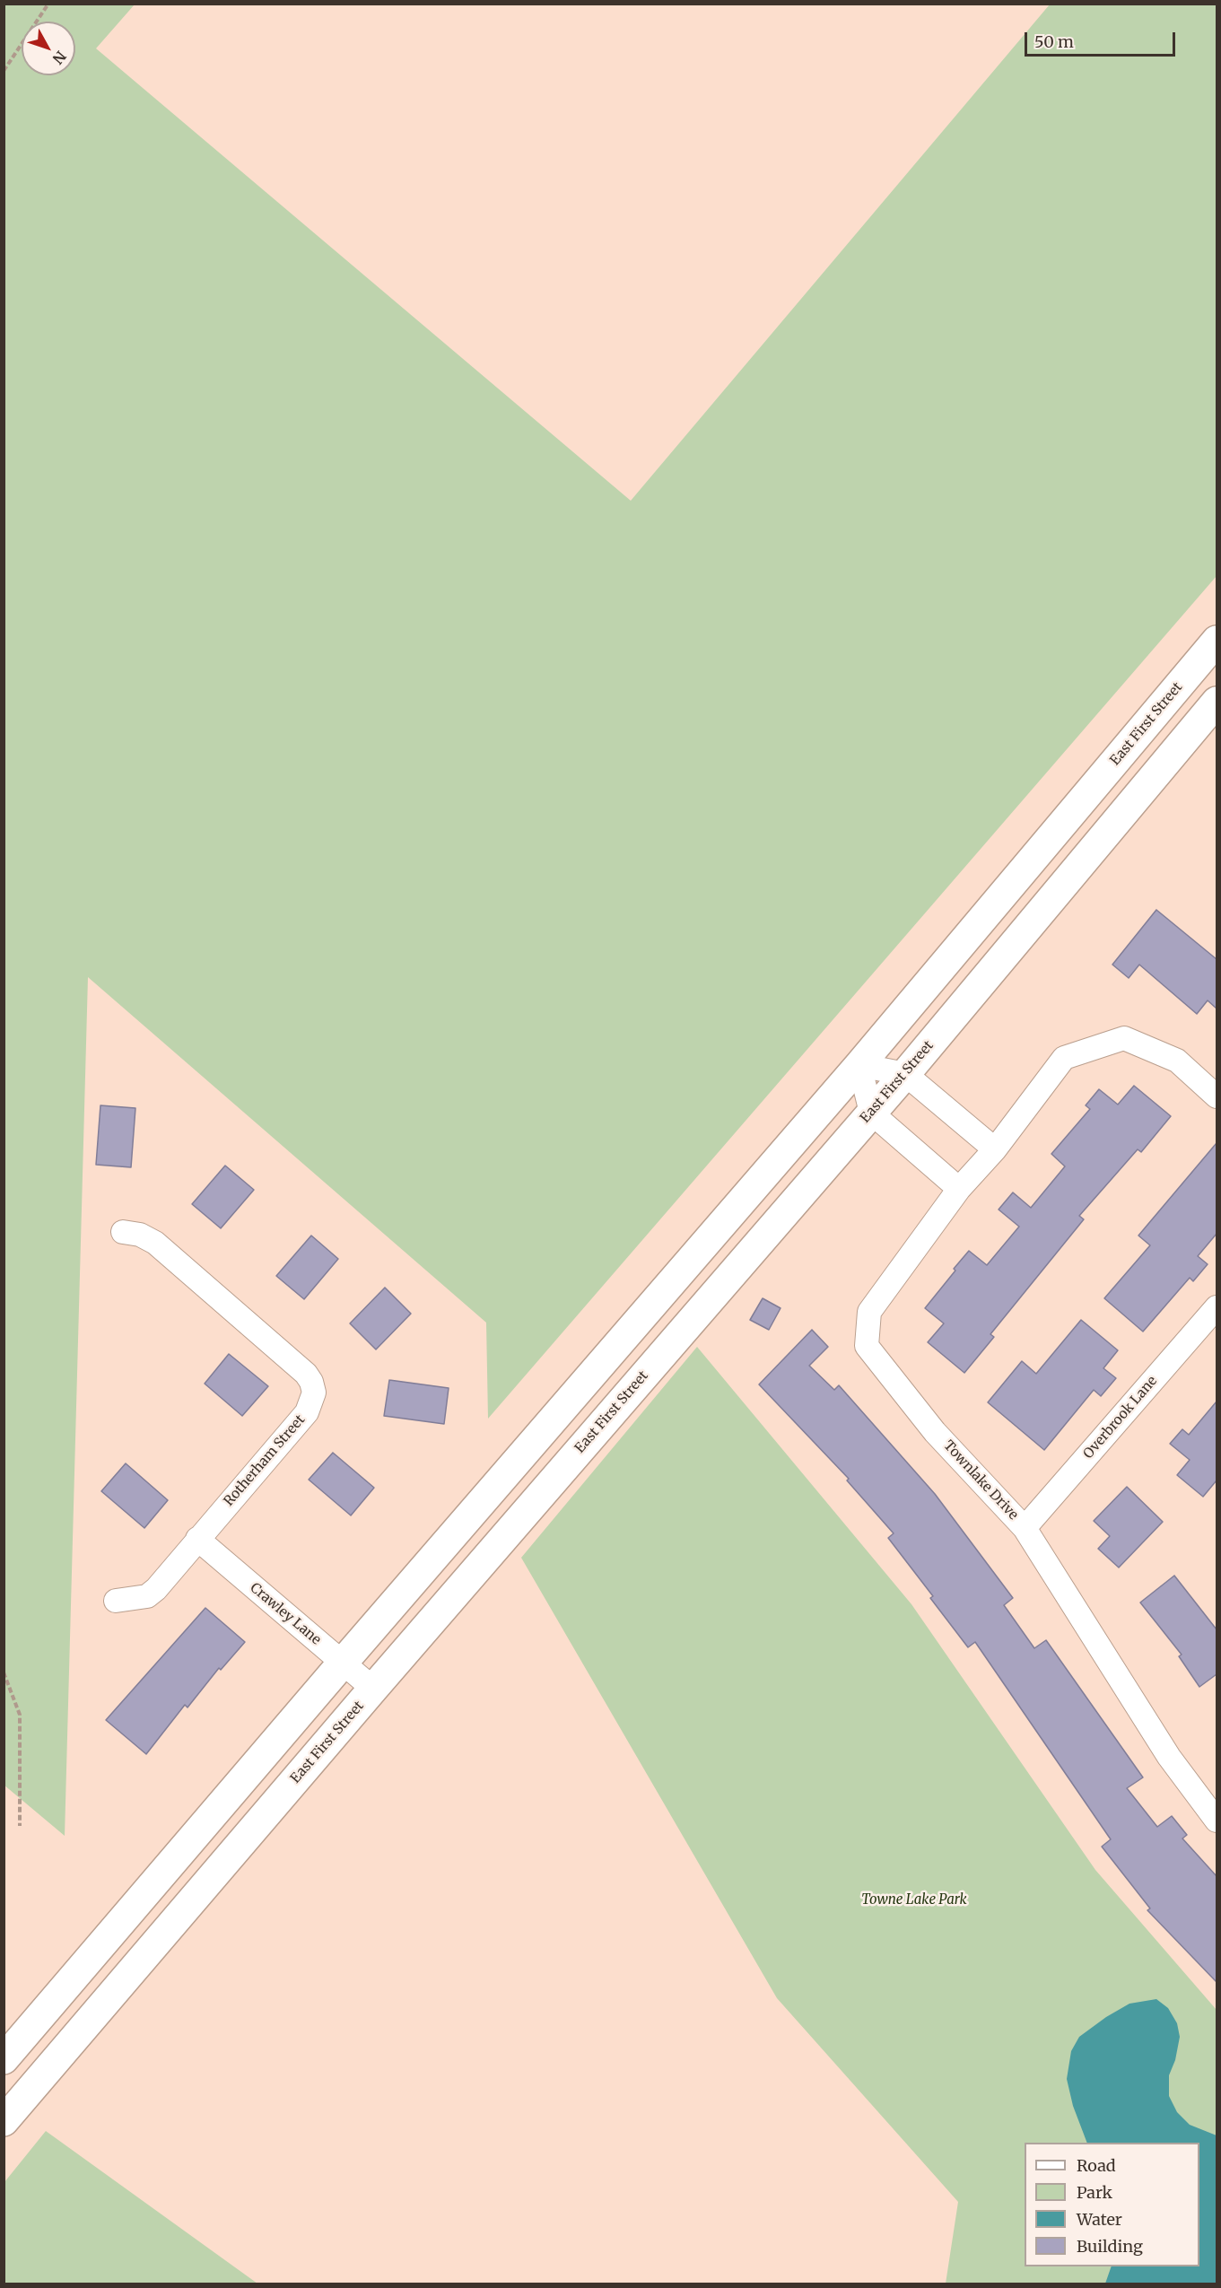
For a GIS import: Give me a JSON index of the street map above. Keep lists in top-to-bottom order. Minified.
{"streets":{"main road":["East First Street"],"street":["Overbrook Lane","Rotherham Street","Townlake Drive","Crawley Lane"]},"crossings":[["East First Street","Crawley Lane"],["Overbrook Lane","Townlake Drive"],["Rotherham Street","Crawley Lane"]],"parks":["Towne Lake Park"],"legend":["Road","Park","Water","Building"],"scale_bar":"50 m","north":"bottom right"}
